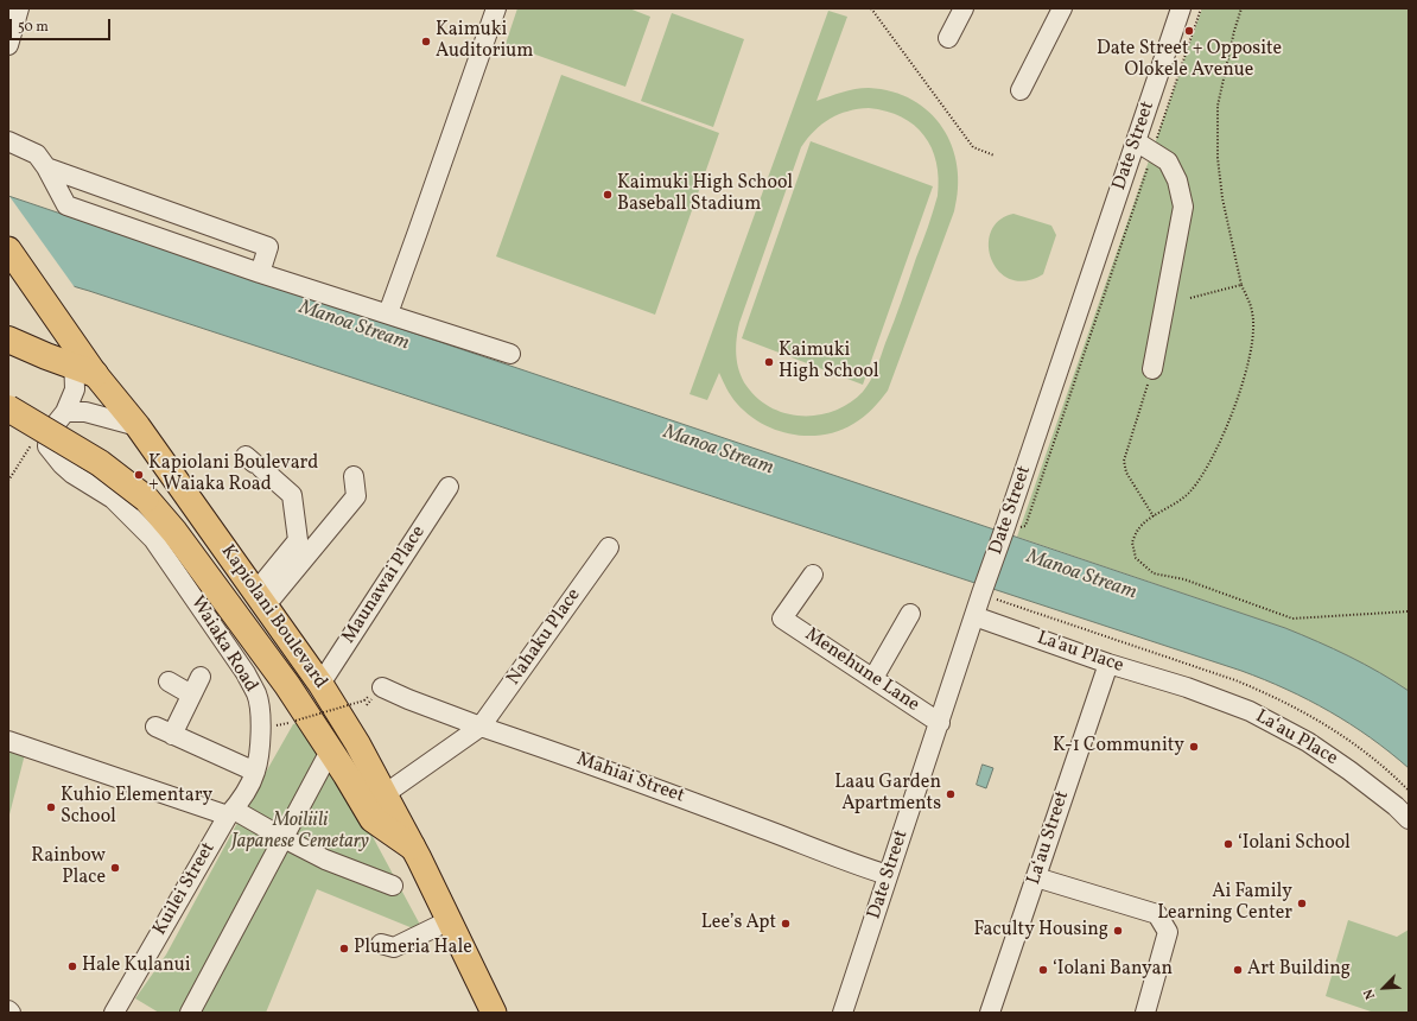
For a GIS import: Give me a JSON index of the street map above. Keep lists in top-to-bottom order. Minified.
{"streets":{"main road":["Kapiolani Boulevard"],"street":["Date Street","Maunawai Place","Nahaku Place","Waiaka Road","La'au Place","Menehune Lane","Laʻau Place","Mahiai Street","Laʻau Street","Kuilei Street"]},"crossings":[["Date Street","La'au Place"],["Date Street","Menehune Lane"],["Date Street","Mahiai Street"],["Maunawai Place","Kapiolani Boulevard"],["Nahaku Place","Mahiai Street"],["Waiaka Road","Kuilei Street"],["La'au Place","Laʻau Place"],["La'au Place","Laʻau Street"]],"water":["Manoa Stream"],"parks":["Moiliili Japanese Cemetary"],"places":["Date Street + Opposite Olokele Avenue","Kaimuki Auditorium","Kaimuki High School Baseball Stadium","Kaimuki High School","Kapiolani Boulevard + Waiaka Road","K-1 Community","Laau Garden Apartments","Kuhio Elementary School","ʻIolani School","Rainbow Place","Ai Family Learning Center","Lee’s Apt","Faculty Housing","Plumeria Hale","Hale Kulanui","ʻIolani Banyan","Art Building"],"scale_bar":"50 m","north":"bottom left"}
